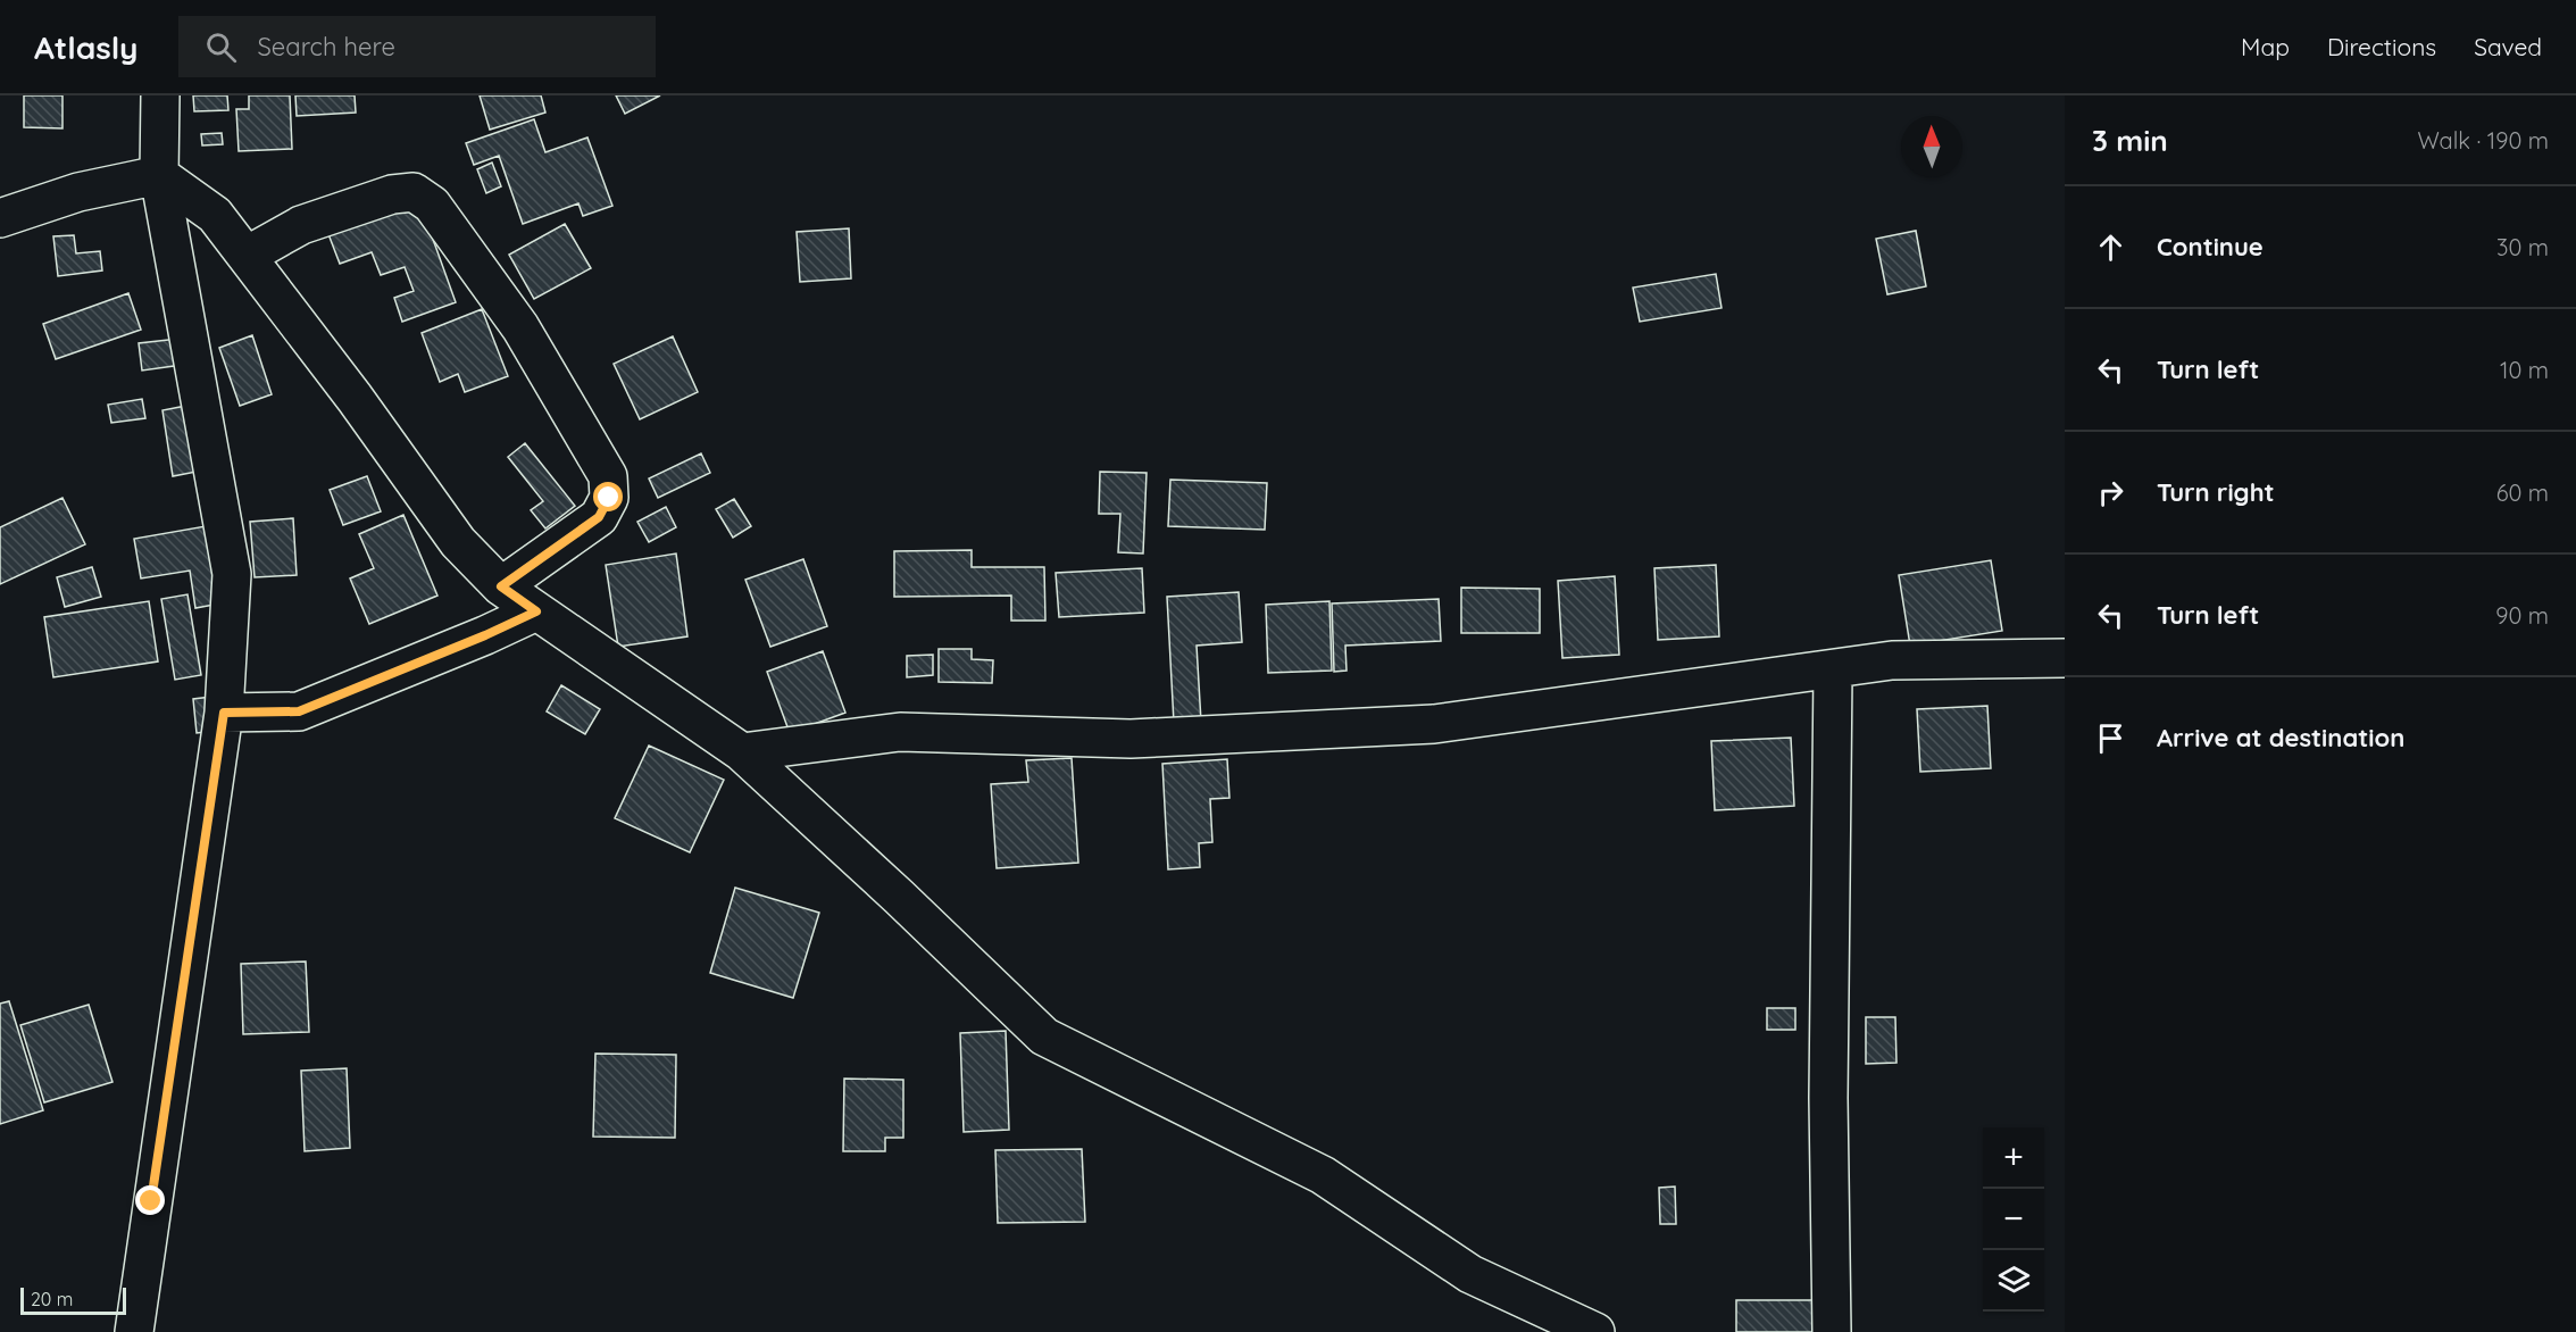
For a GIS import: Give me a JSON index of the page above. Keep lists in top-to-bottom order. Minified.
{"scale_bar":"20 m","north":"top","page":{"header":"Atlasly","search":"Search here","nav":["Map","Directions","Saved"],"heading":["3 min","Walk · 190 m"],"list":[["Continue","30 m"],["Turn left","10 m"],["Turn right","60 m"],["Turn left","90 m"],"Arrive at destination"],"map_buttons":["+","−"],"scale":"20 m"}}
